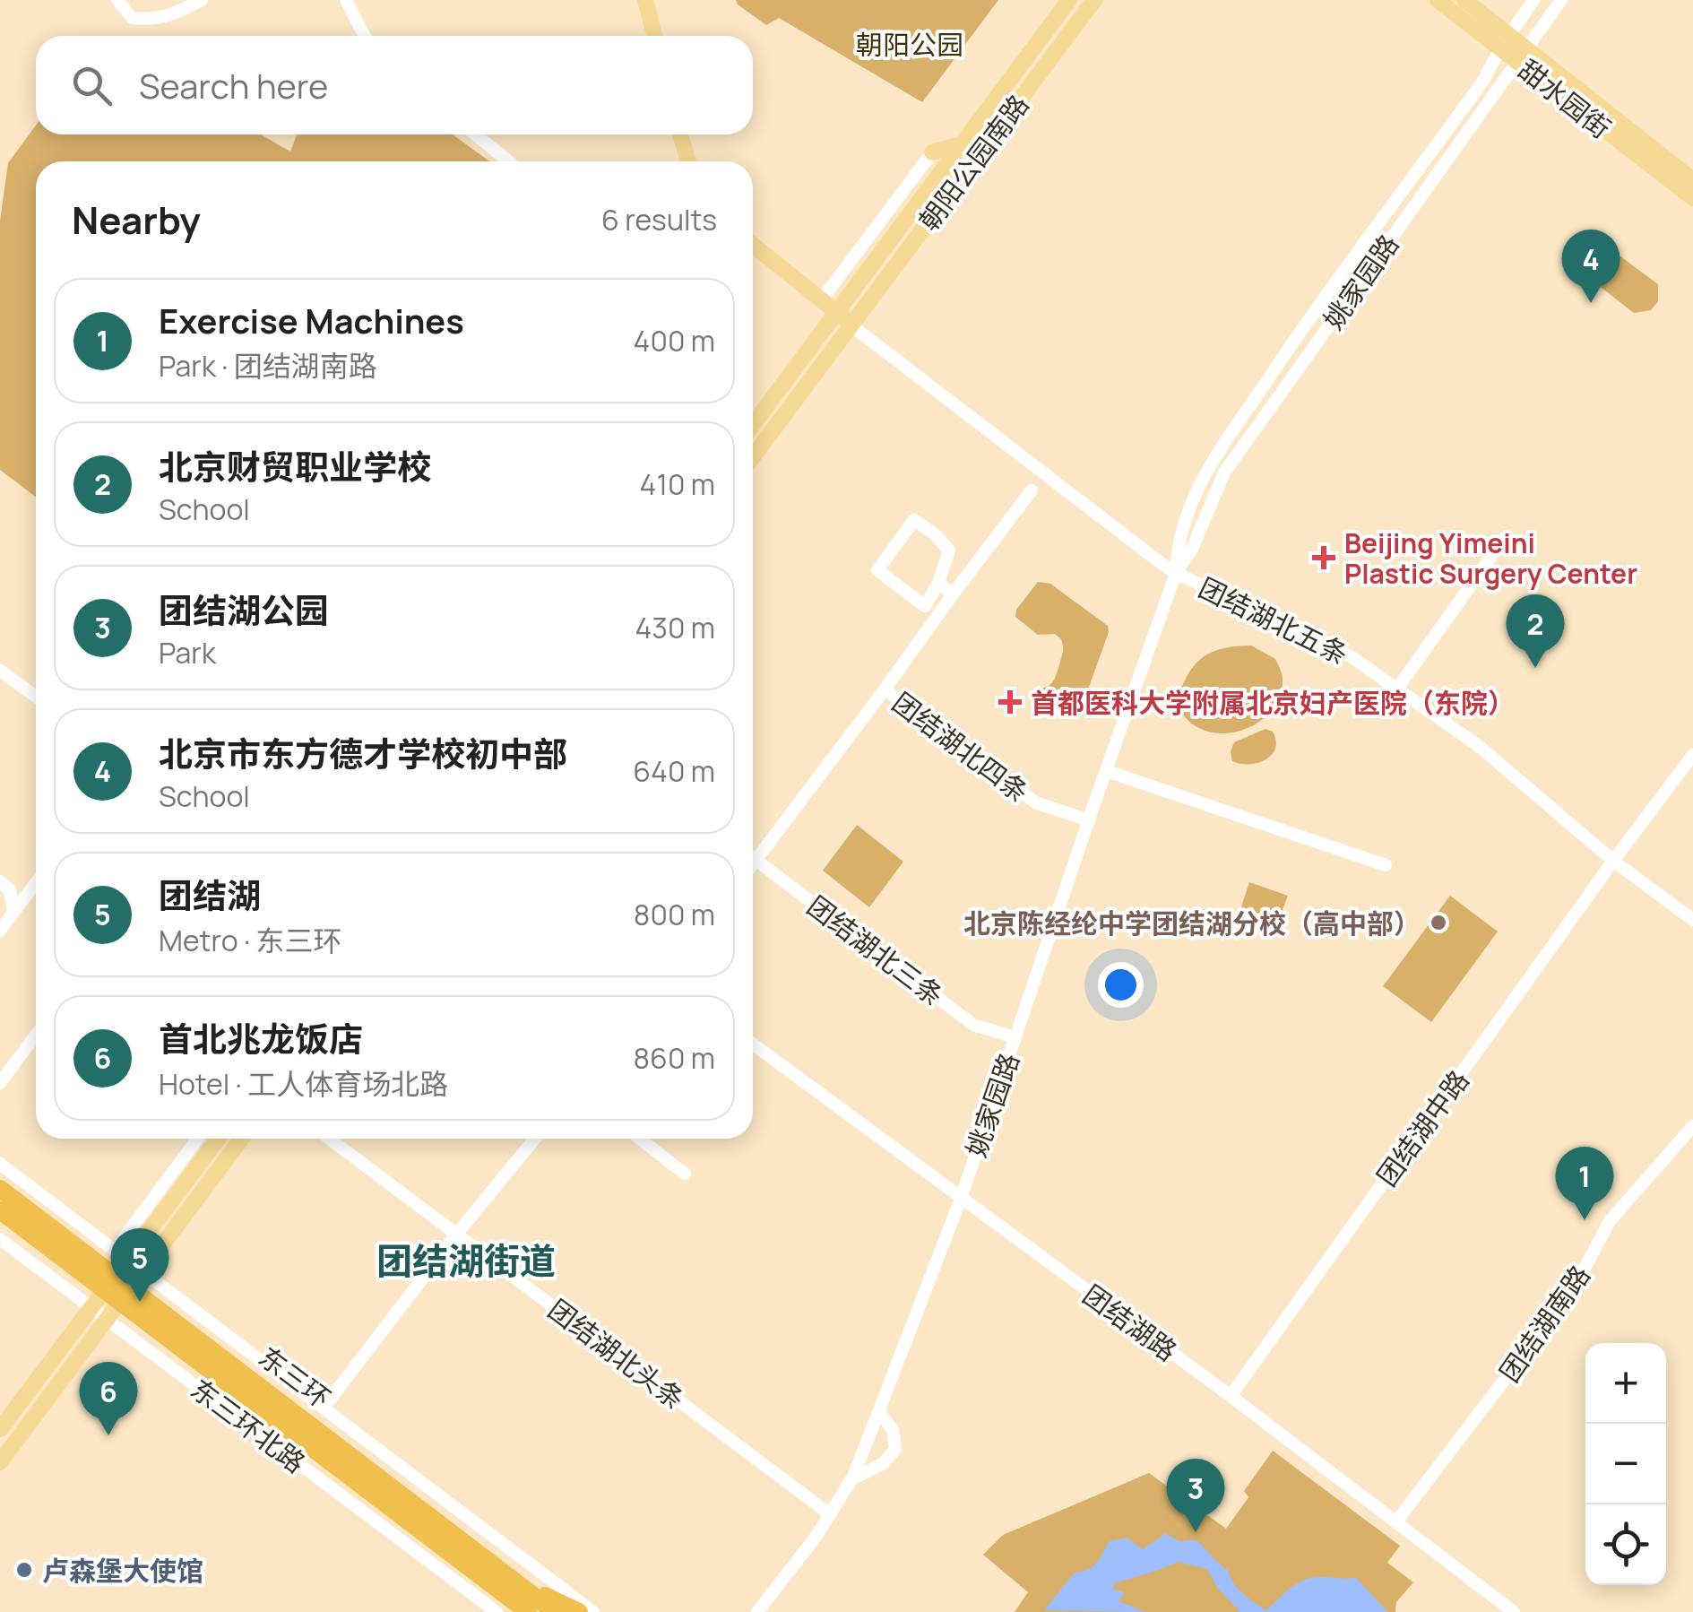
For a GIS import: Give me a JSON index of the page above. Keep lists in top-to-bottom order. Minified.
{"streets":{"highway":["东三环"],"main road":["甜水园街","朝阳公园南路"],"street":["姚家园路","团结湖北五条","团结湖北四条","团结湖北三条","团结湖中路","团结湖路","团结湖南路","团结湖北头条","东三环北路"]},"crossings":[["甜水园街","姚家园路"],["朝阳公园南路","团结湖北五条"],["姚家园路","团结湖北五条"],["姚家园路","团结湖北四条"],["姚家园路","团结湖北三条"],["姚家园路","团结湖路"],["姚家园路","团结湖北头条"],["团结湖北五条","团结湖中路"],["团结湖中路","团结湖路"],["团结湖路","团结湖南路"]],"districts":["团结湖街道"],"parks":["朝阳公园"],"places":{"health":["Beijing Yimeini Plastic Surgery Center","首都医科大学附属北京妇产医院（东院）"],"other":["北京陈经纶中学团结湖分校（高中部）","卢森堡大使馆"]},"page":{"search":"Search here","heading":["Nearby","6 results"],"pins":["4","2","1","5","6","3"],"list":[{"mark":"1","name":"Exercise Machines","note":"Park · 团结湖南路","value":"400 m"},{"mark":"2","name":"北京财贸职业学校","note":"School","value":"410 m"},{"mark":"3","name":"团结湖公园","note":"Park","value":"430 m"},{"mark":"4","name":"北京市东方德才学校初中部","note":"School","value":"640 m"},{"mark":"5","name":"团结湖","note":"Metro · 东三环","value":"800 m"},{"mark":"6","name":"首北兆龙饭店","note":"Hotel · 工人体育场北路","value":"860 m"}],"map_buttons":["+","−"]}}
